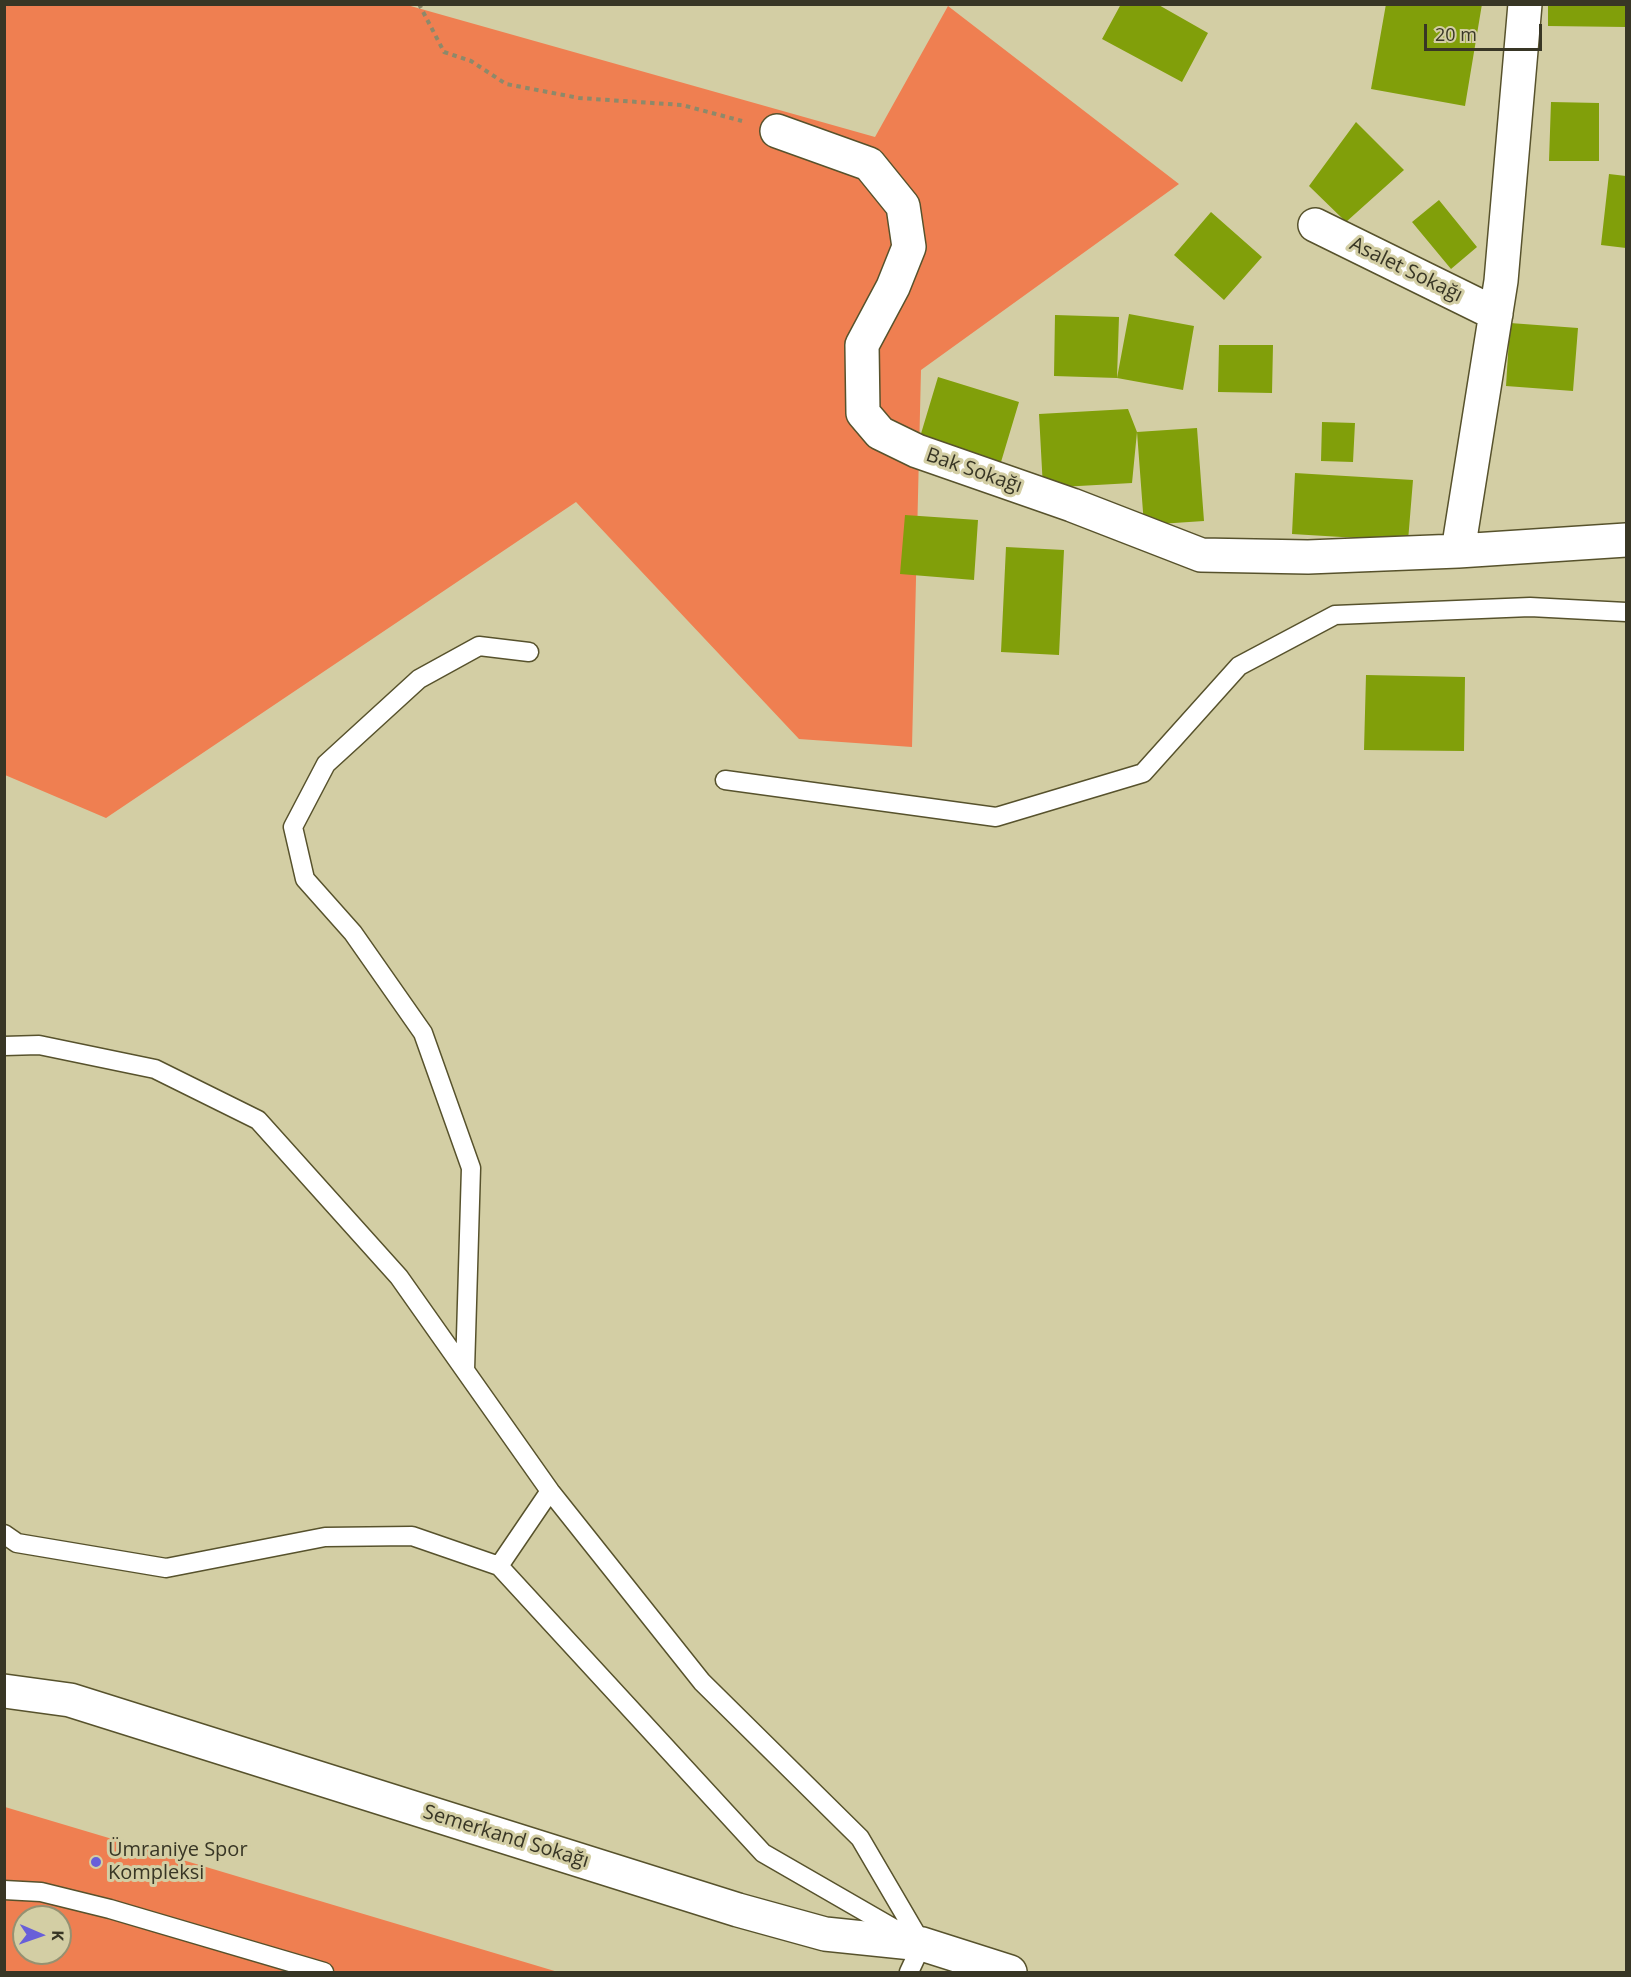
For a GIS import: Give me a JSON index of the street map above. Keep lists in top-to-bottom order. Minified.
{"streets":{"street":["Asalet Sokağı","Bak Sokağı","Semerkand Sokağı"]},"places":["Ümraniye Spor Kompleksi"],"scale_bar":"20 m","north":"right"}
